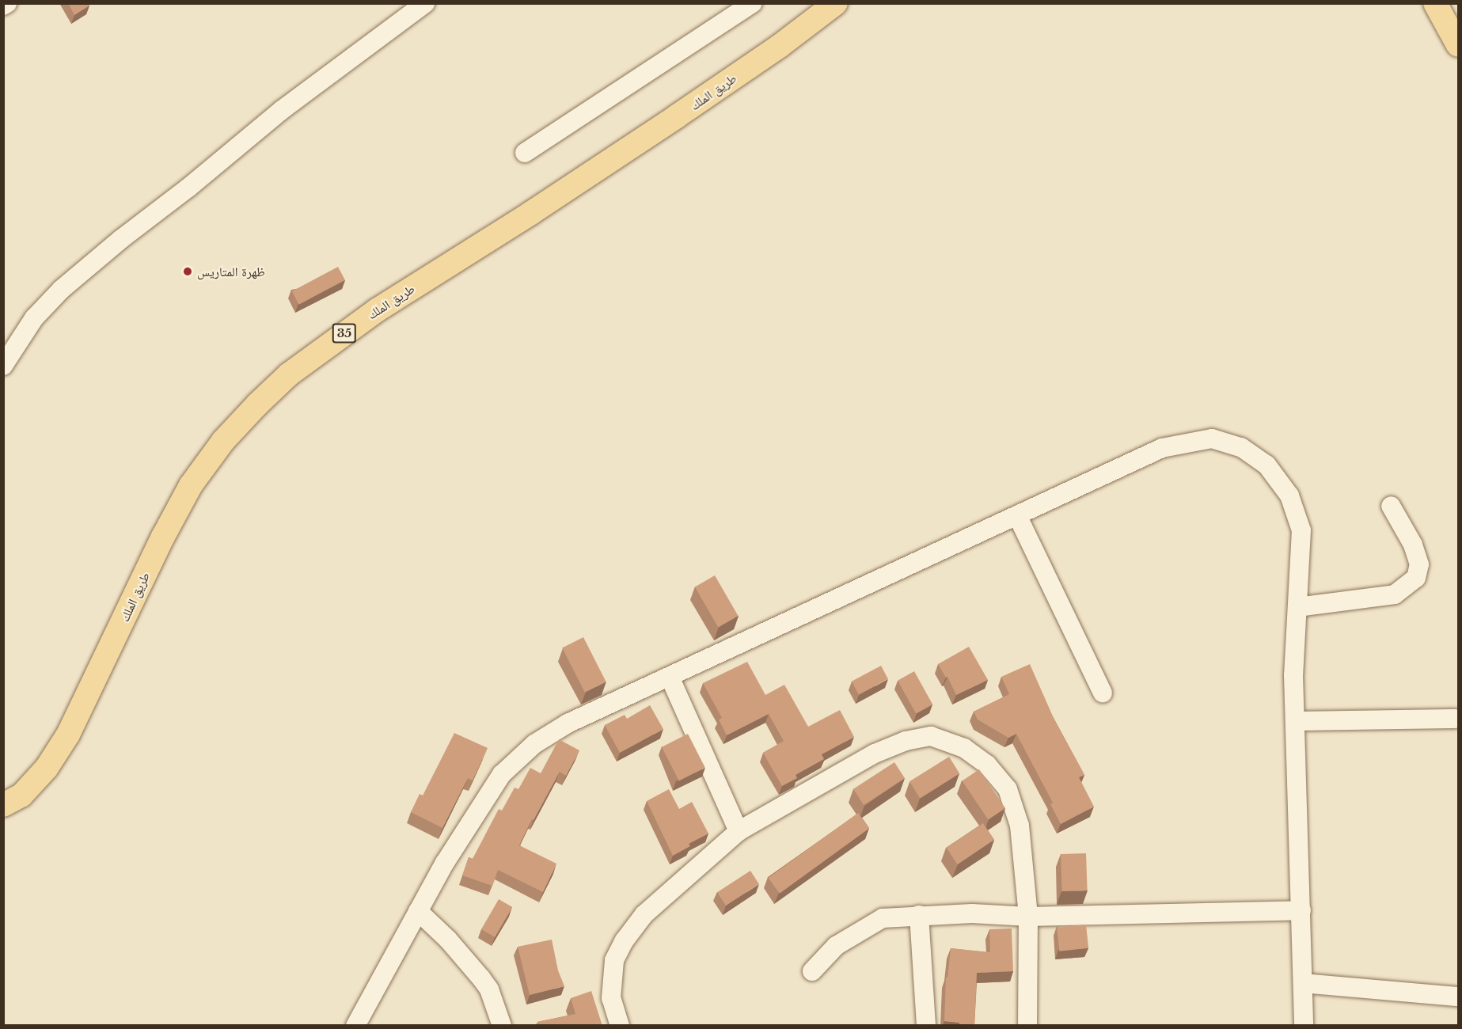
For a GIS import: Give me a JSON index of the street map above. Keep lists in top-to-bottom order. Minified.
{"streets":{"main road":["طريق الملك","35"]},"places":["ظهرة المتاريس"]}
